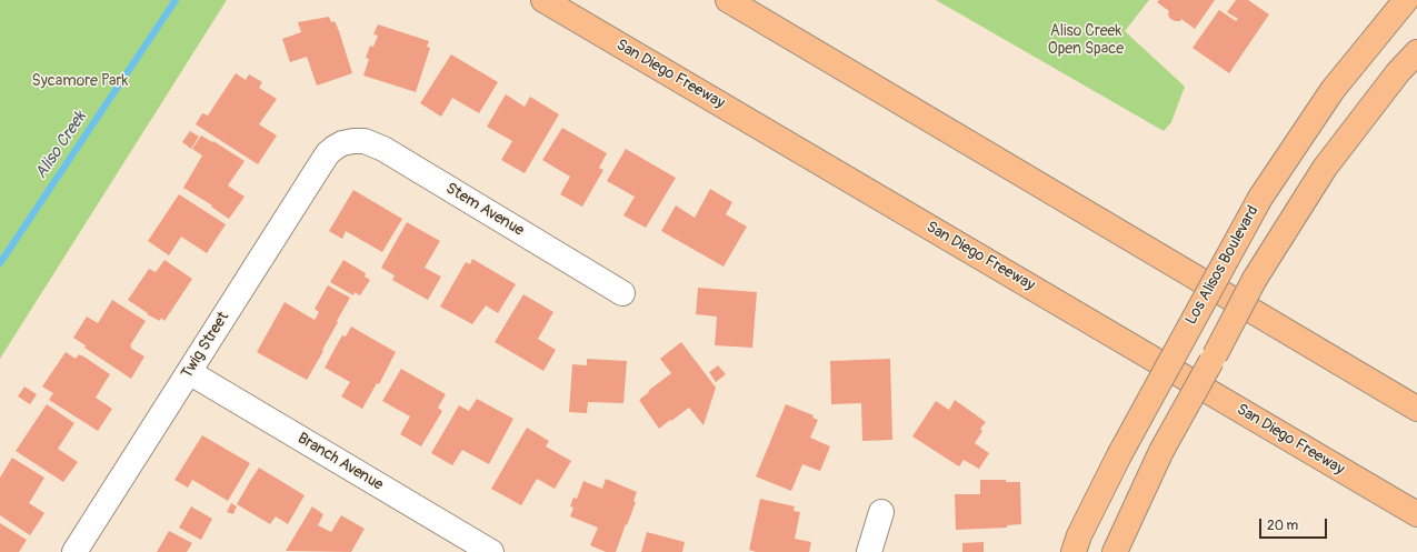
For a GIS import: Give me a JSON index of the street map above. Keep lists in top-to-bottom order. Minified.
{"streets":{"main road":["San Diego Freeway","Los Alisos Boulevard"],"street":["Stem Avenue","Twig Street","Branch Avenue"]},"crossings":[["Stem Avenue","Twig Street"],["Twig Street","Branch Avenue"]],"water":["Aliso Creek"],"parks":["Aliso Creek Open Space","Sycamore Park"],"scale_bar":"20 m"}
